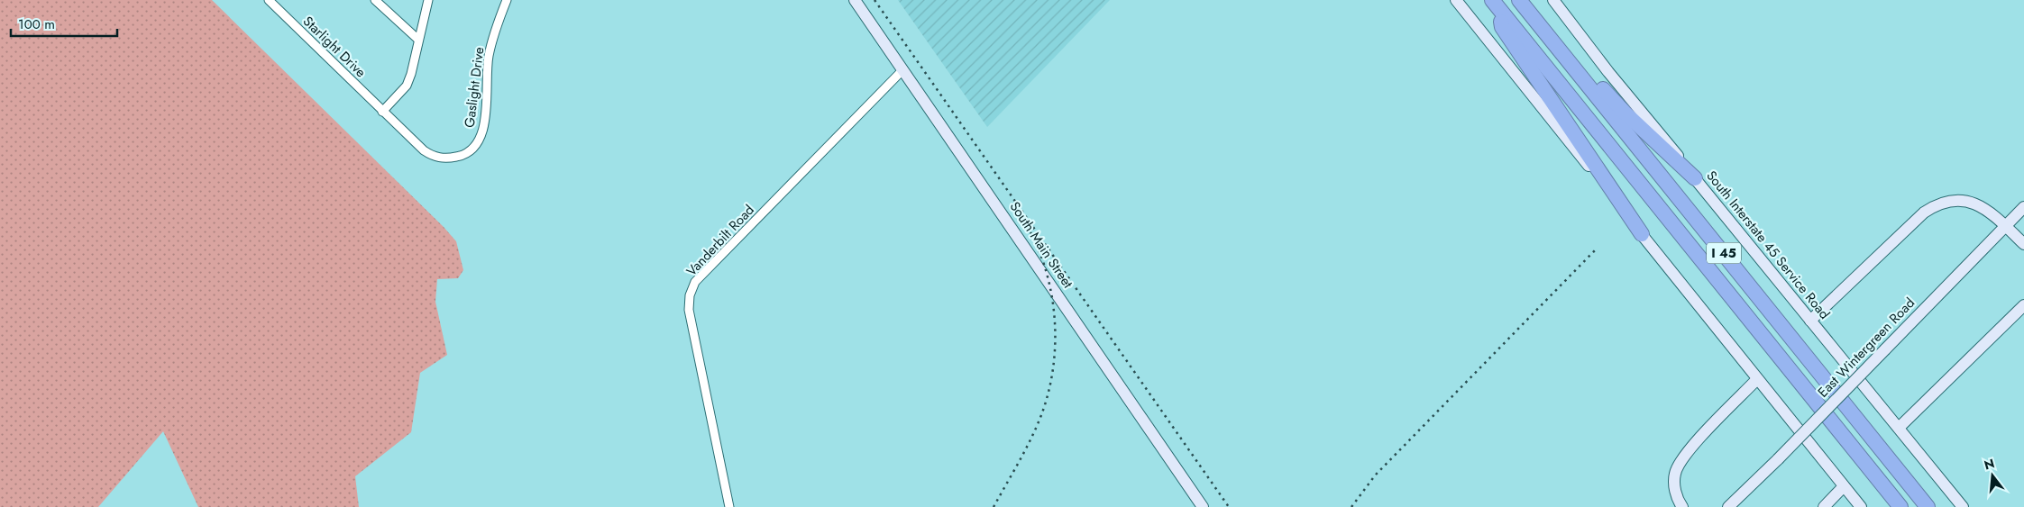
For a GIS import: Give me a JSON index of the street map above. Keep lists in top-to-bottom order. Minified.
{"streets":{"highway":["I 45"],"main road":["South Main Street","South Interstate 45 Service Road","East Wintergreen Road"],"street":["Starlight Drive","Gaslight Drive","Vanderbilt Road"]},"crossings":[["Starlight Drive","Gaslight Drive"],["Vanderbilt Road","South Main Street"]],"scale_bar":"100 m","north":"top"}
